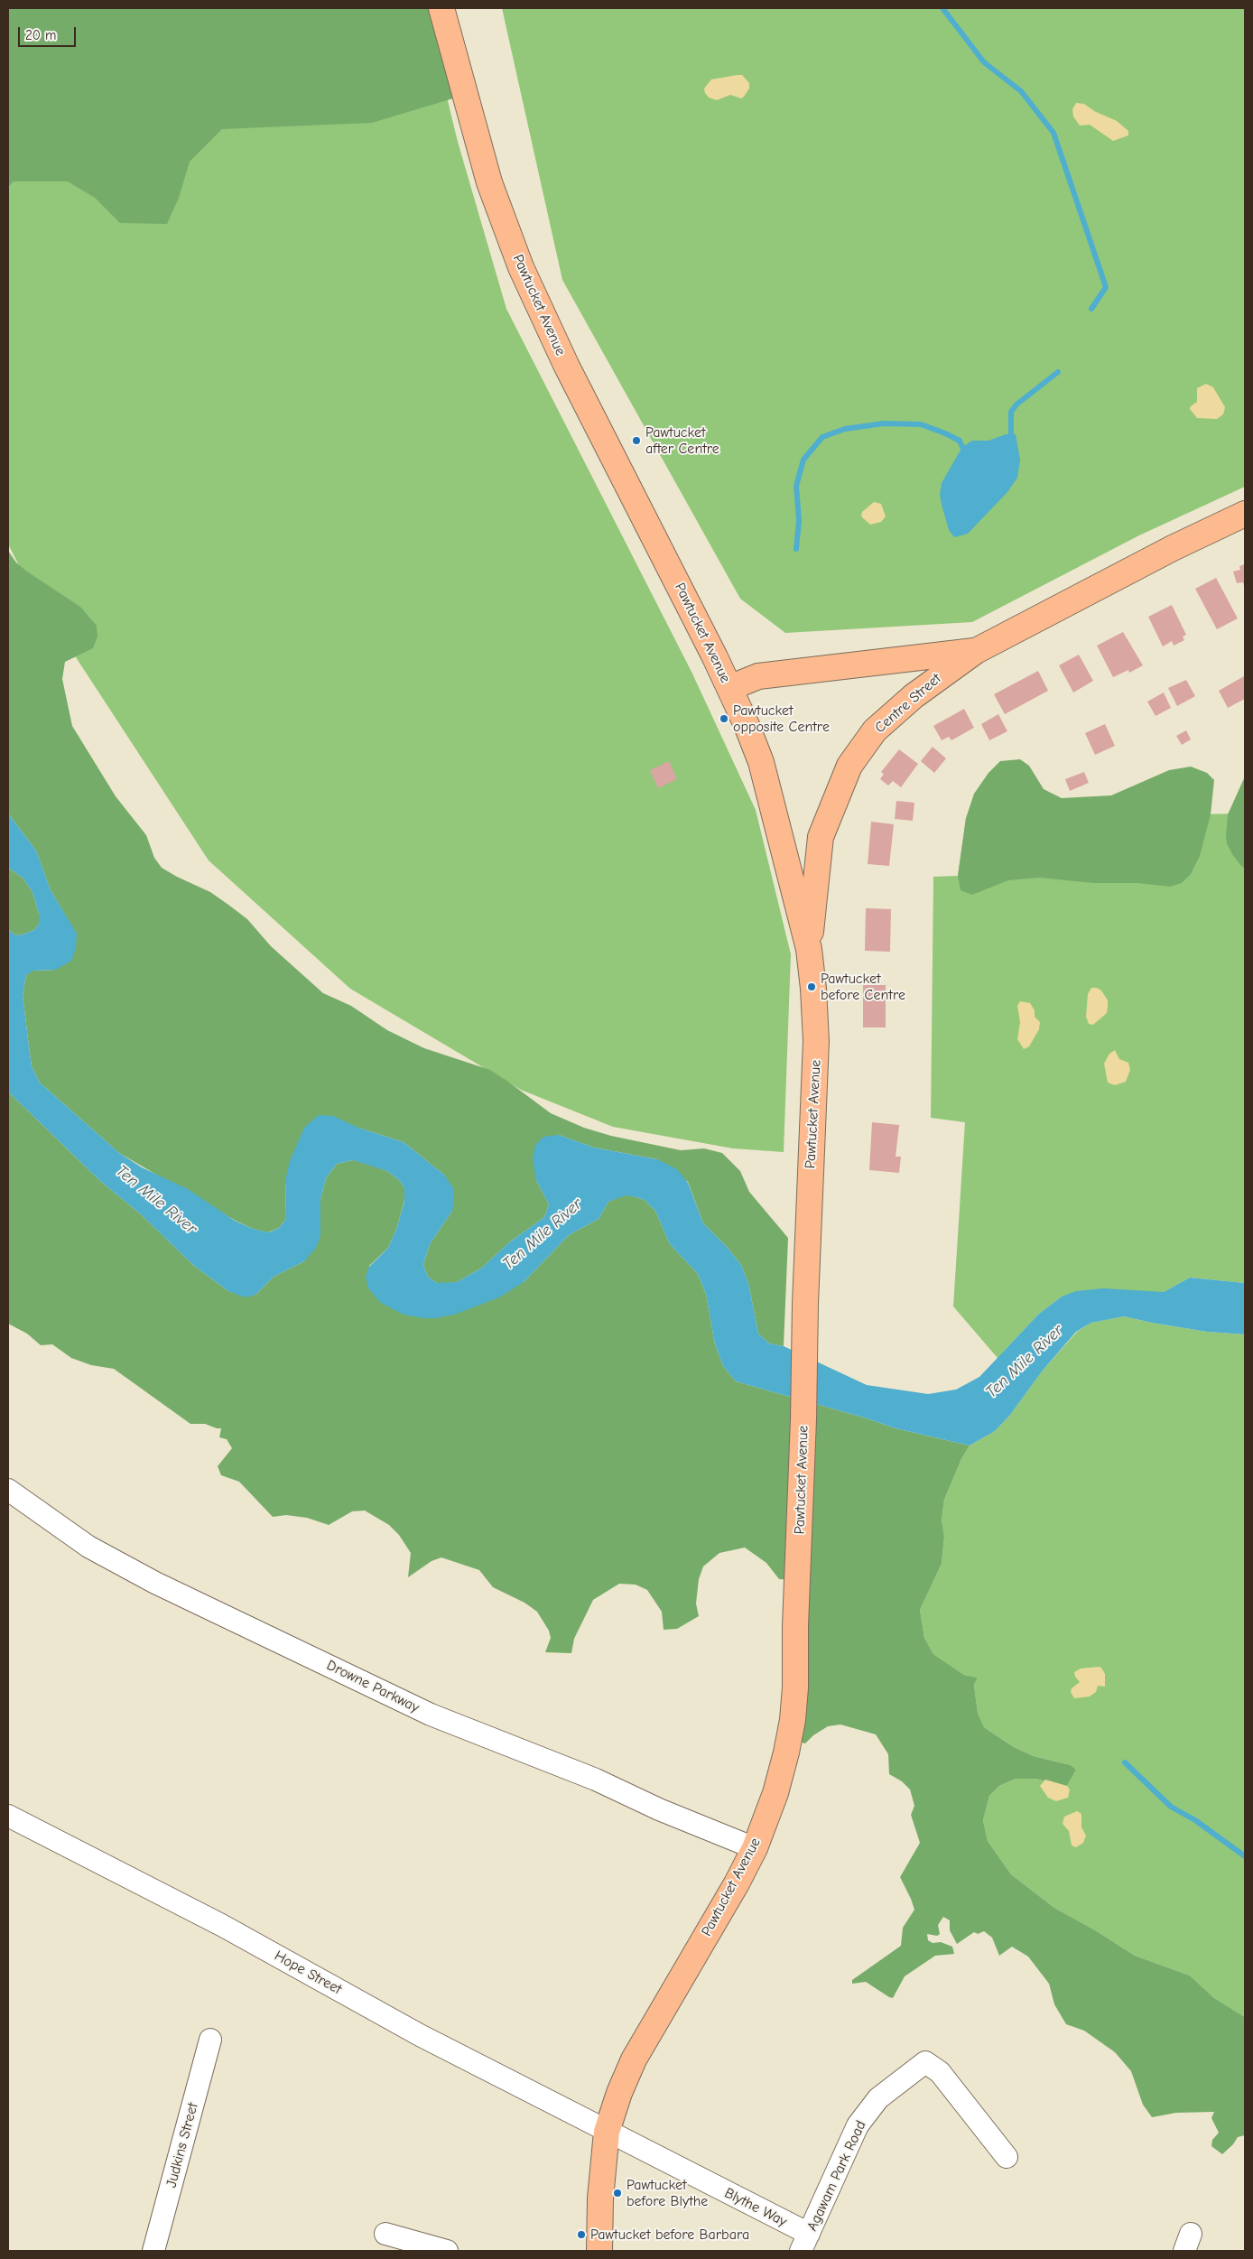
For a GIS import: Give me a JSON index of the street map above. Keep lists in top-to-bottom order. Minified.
{"streets":{"main road":["Pawtucket Avenue","Centre Street"],"street":["Drowne Parkway","Hope Street","Judkins Street","Agawam Park Road","Blythe Way"]},"crossings":[["Pawtucket Avenue","Centre Street"],["Pawtucket Avenue","Drowne Parkway"],["Pawtucket Avenue","Hope Street"],["Pawtucket Avenue","Blythe Way"],["Hope Street","Blythe Way"],["Agawam Park Road","Blythe Way"]],"water":["Ten Mile River"],"places":["Pawtucket after Centre","Pawtucket opposite Centre","Pawtucket before Centre","Pawtucket before Blythe","Pawtucket before Barbara"],"scale_bar":"20 m"}
